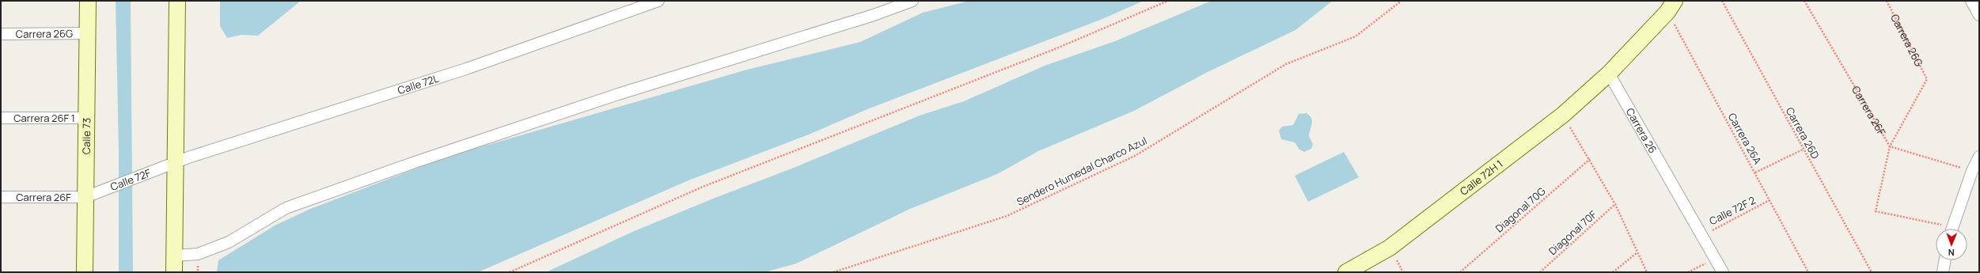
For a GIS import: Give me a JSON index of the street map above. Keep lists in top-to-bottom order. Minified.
{"streets":{"main road":["Calle 73","Calle 72H 1"],"street":["Carrera 26G","Calle 72L","Carrera 26F","Carrera 26F 1","Carrera 26","Calle 72F"],"path":["Carrera 26D","Carrera 26A","Sendero Humedal Charco Azul","Diagonal 70G","Calle 72F 2","Diagonal 70F"]},"crossings":[["Carrera 26G","Carrera 26F"],["Carrera 26G","Calle 73"],["Calle 72L","Calle 72F"],["Carrera 26F","Calle 73"],["Carrera 26F","Calle 72F"],["Carrera 26F 1","Calle 73"],["Carrera 26","Calle 72H 1"],["Carrera 26","Calle 72F 2"],["Calle 73","Calle 72F"],["Carrera 26A","Calle 72F 2"]],"north":"bottom"}
